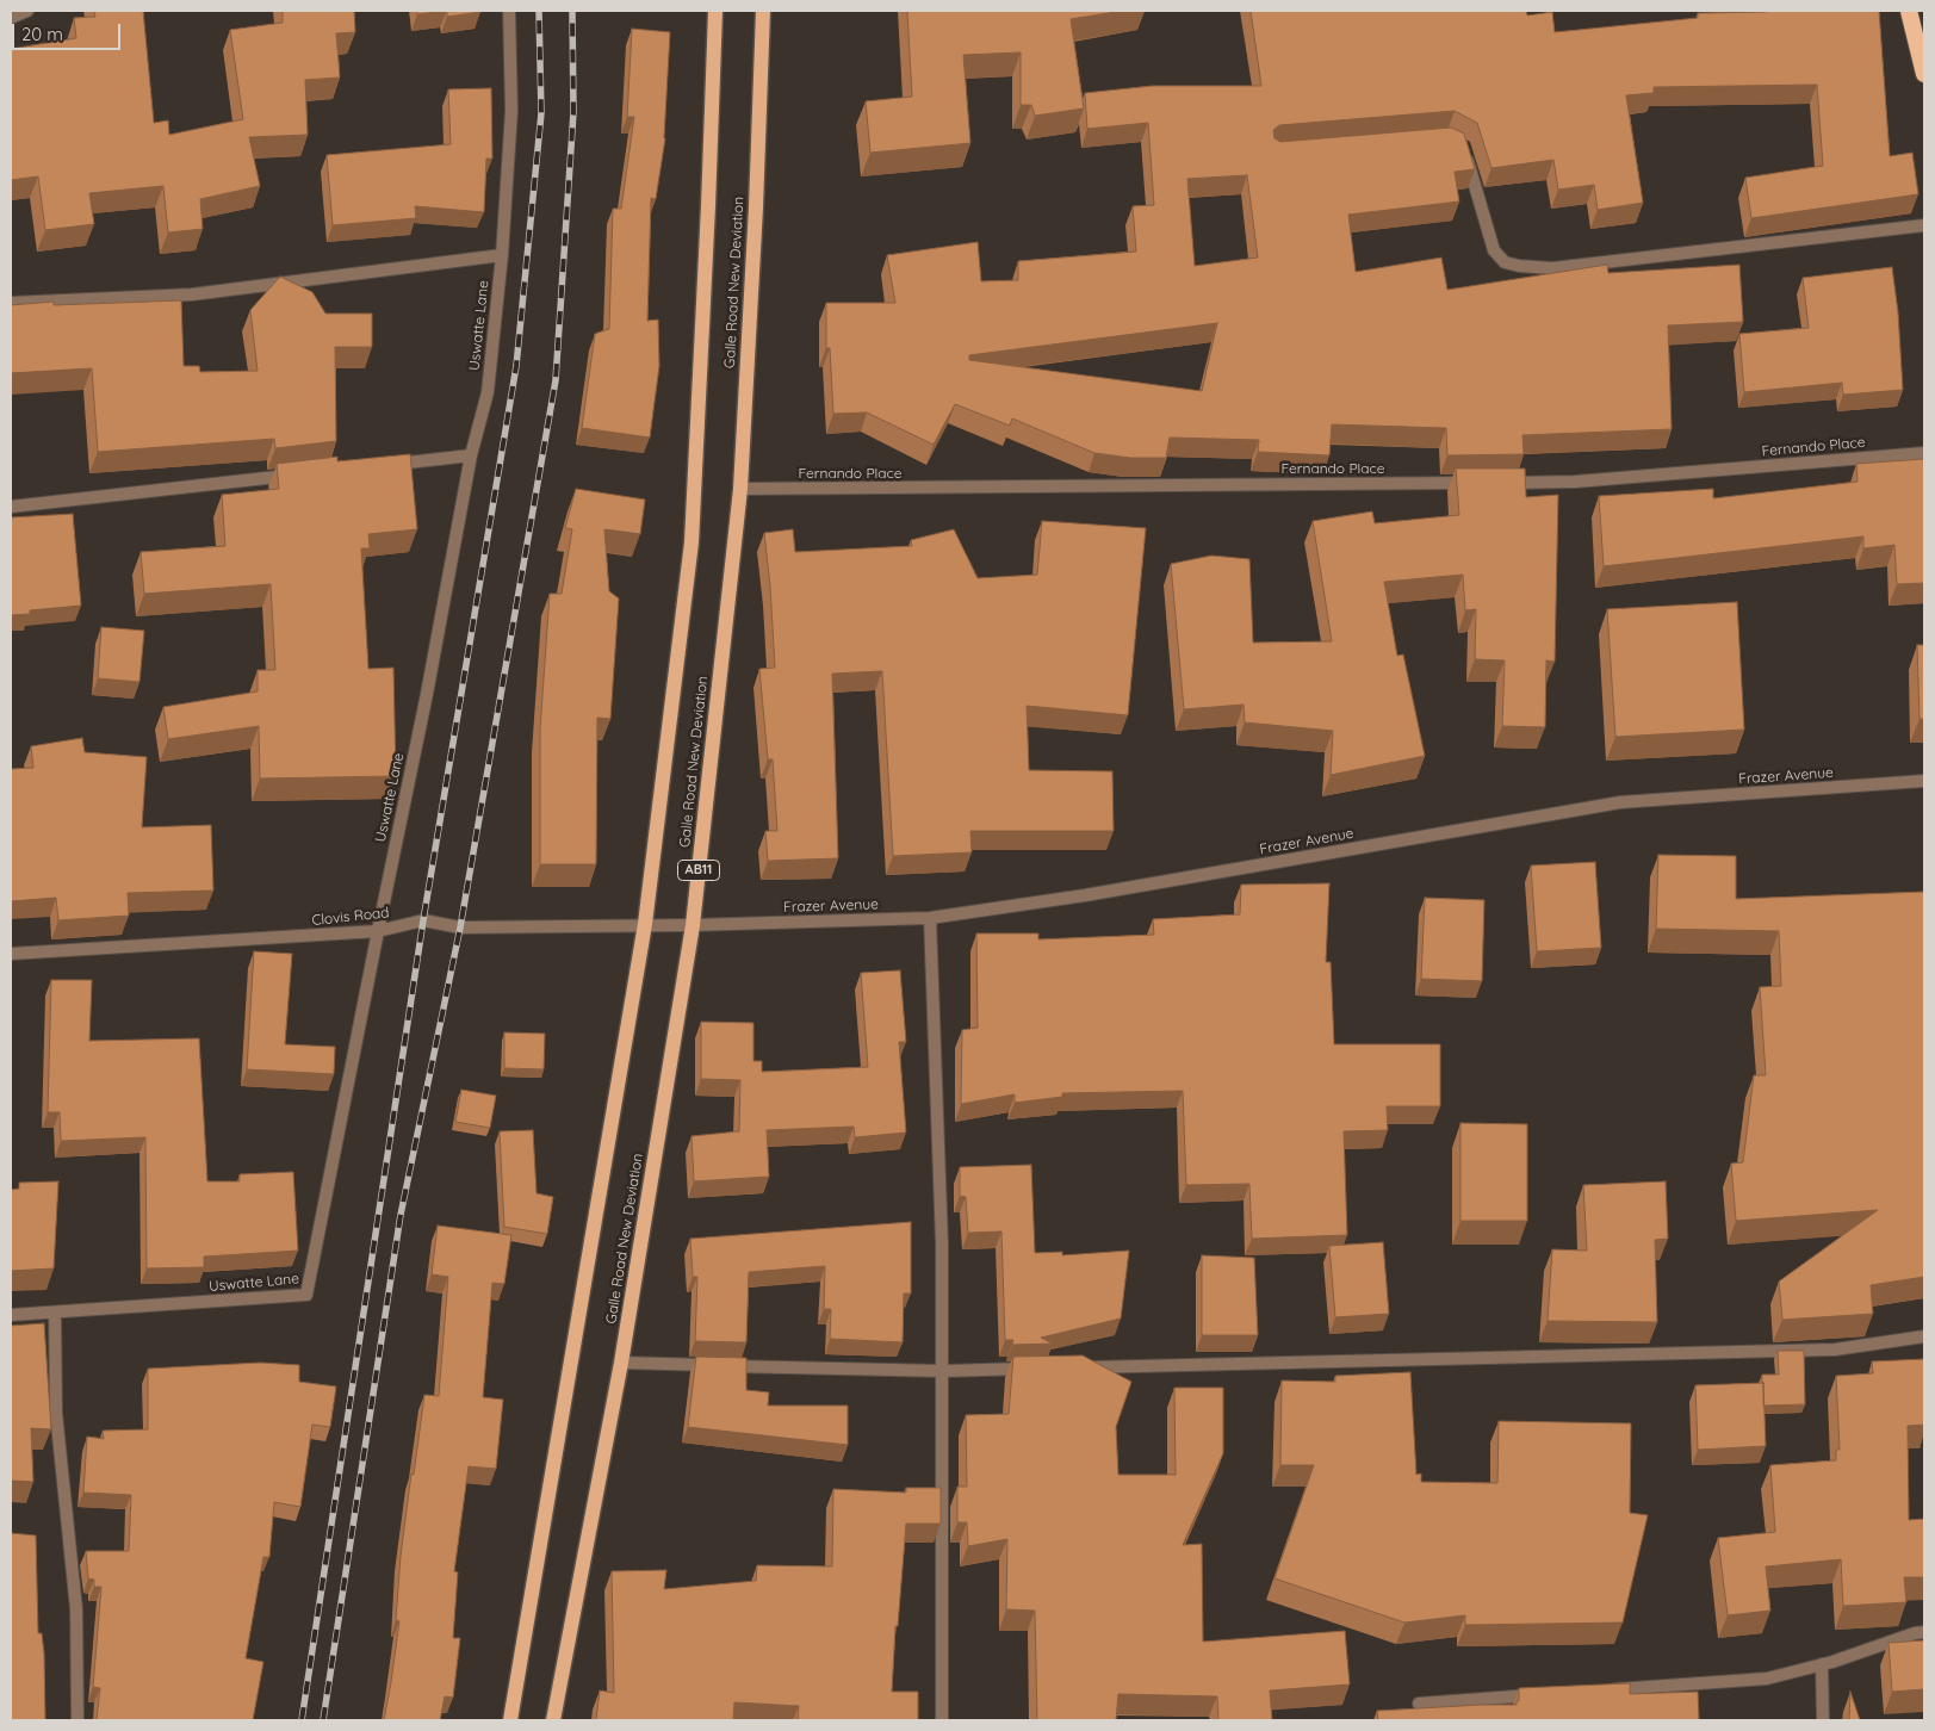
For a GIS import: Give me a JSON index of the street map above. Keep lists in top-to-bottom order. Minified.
{"streets":{"main road":["Galle Road New Deviation","AB11"],"street":["Uswatte Lane","Fernando Place","Frazer Avenue","Clovis Road"]},"crossings":[["Galle Road New Deviation","Fernando Place"],["Galle Road New Deviation","Frazer Avenue"],["Galle Road New Deviation","Clovis Road"],["Uswatte Lane","Clovis Road"],["Frazer Avenue","Clovis Road"]],"scale_bar":"20 m"}
